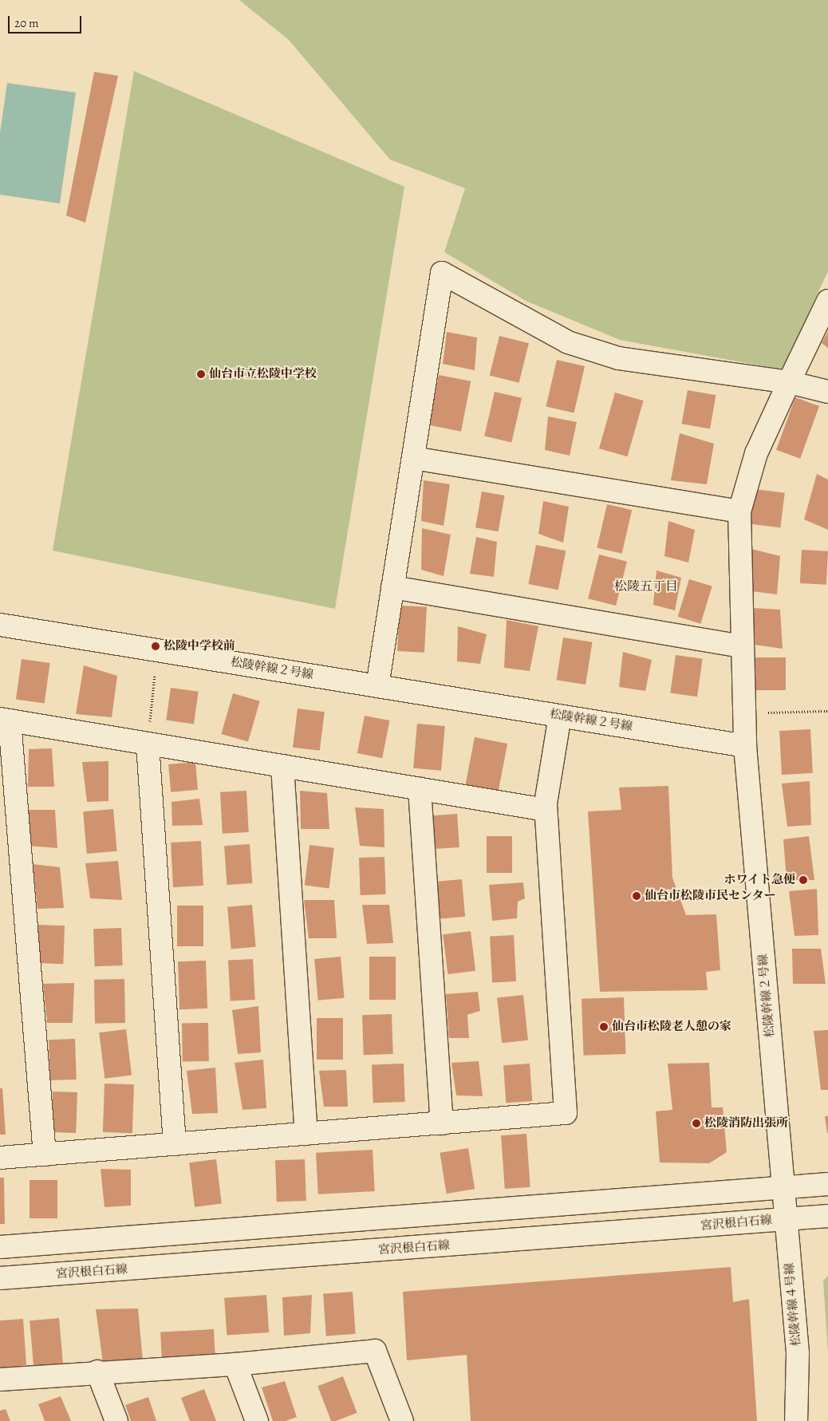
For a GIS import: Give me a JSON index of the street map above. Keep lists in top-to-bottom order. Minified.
{"streets":{"street":["松陵幹線２号線","宮沢根白石線","松陵幹線４号線"]},"crossings":[["松陵幹線２号線","松陵幹線４号線"],["宮沢根白石線","松陵幹線４号線"]],"districts":["松陵五丁目"],"places":["仙台市立松陵中学校","松陵中学校前","ホワイト急便","仙台市松陵市民センター","仙台市松陵老人憩の家","松陵消防出張所"],"scale_bar":"20 m"}
